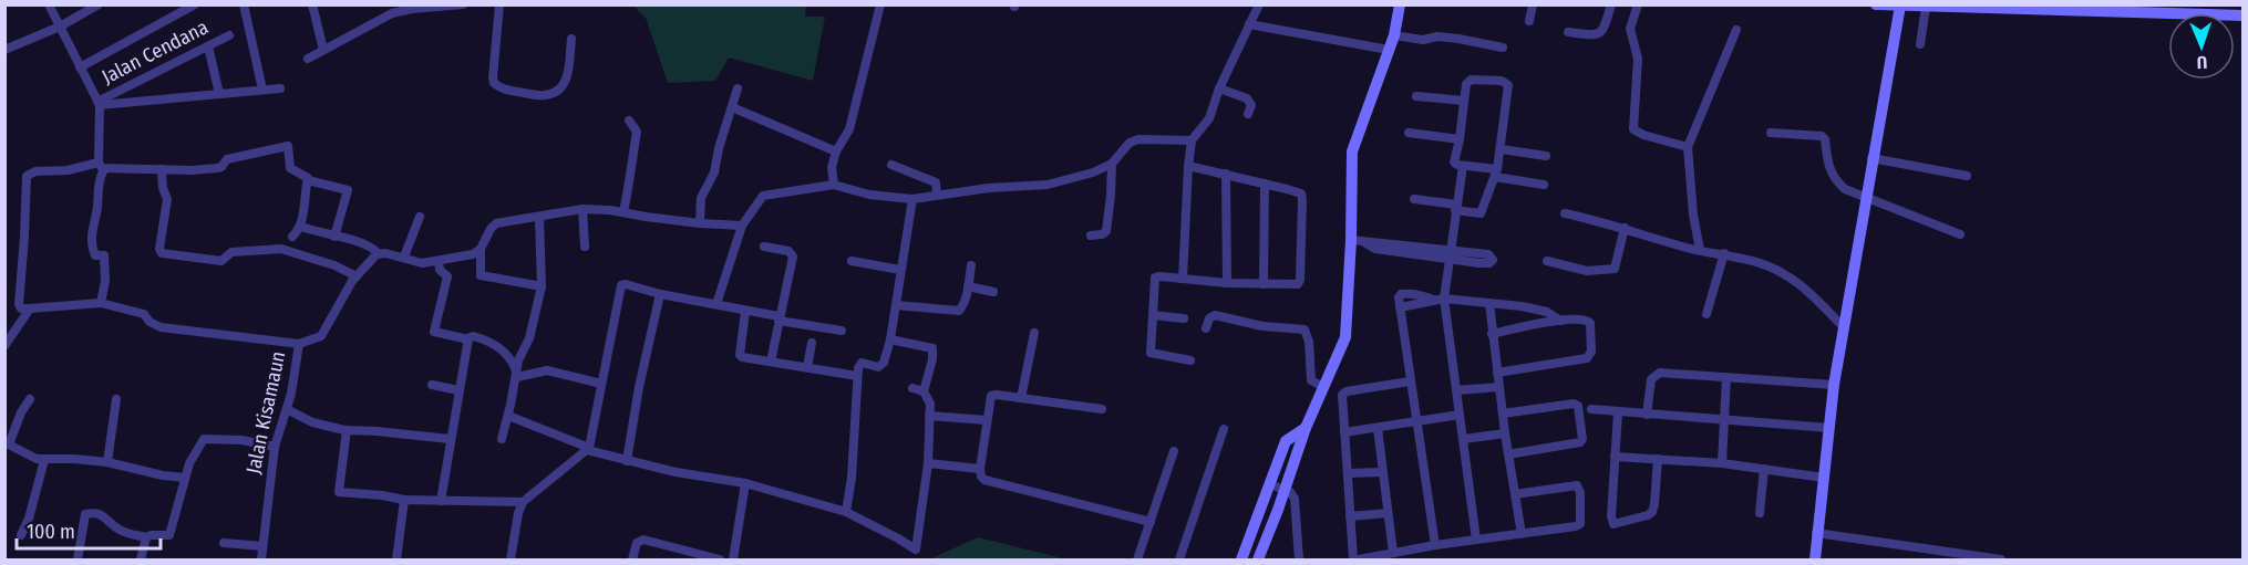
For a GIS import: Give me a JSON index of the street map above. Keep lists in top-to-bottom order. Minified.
{"streets":{"street":["Jalan Cendana","Jalan Kisamaun"]},"scale_bar":"100 m","north":"bottom"}
